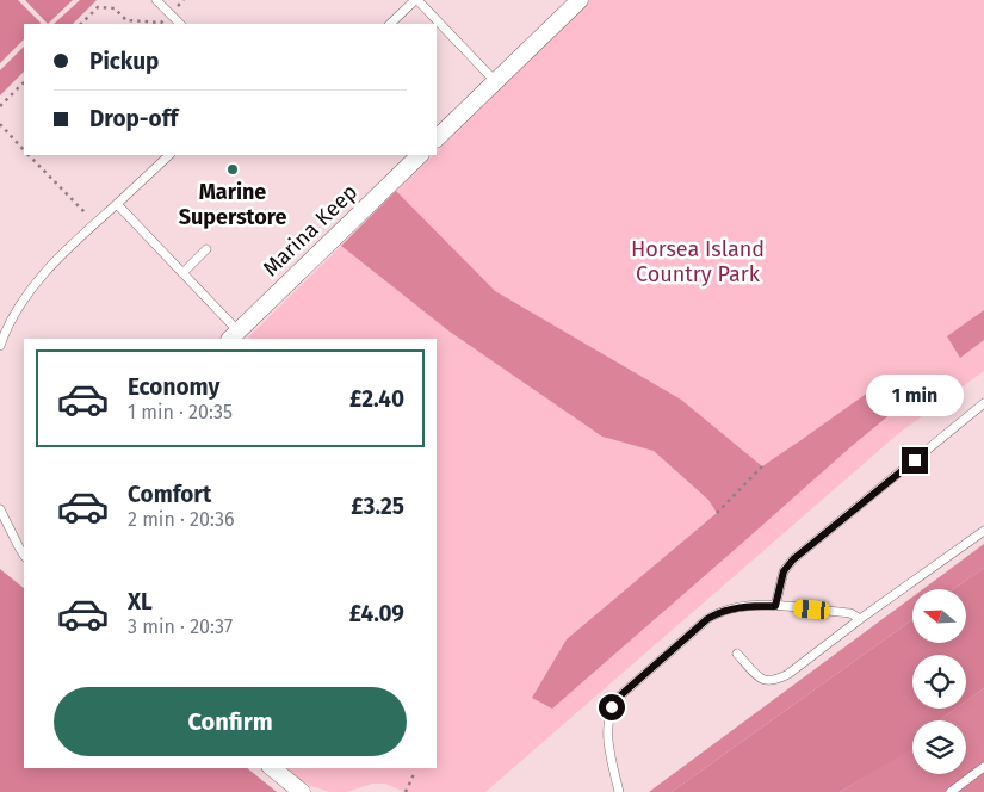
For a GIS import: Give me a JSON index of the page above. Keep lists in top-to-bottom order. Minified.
{"streets":{"street":["Marina Keep"]},"parks":["Horsea Island Country Park"],"places":["Marine Superstore"],"north":"left","page":{"banner":["Pickup","Drop-off"],"list":[{"name":"Economy","note":"1 min · 20:35","value":"£2.40"},{"name":"Comfort","note":"2 min · 20:36","value":"£3.25"},{"name":"XL","note":"3 min · 20:37","value":"£4.09"}],"bubble":"1 min","buttons":"Confirm"}}
